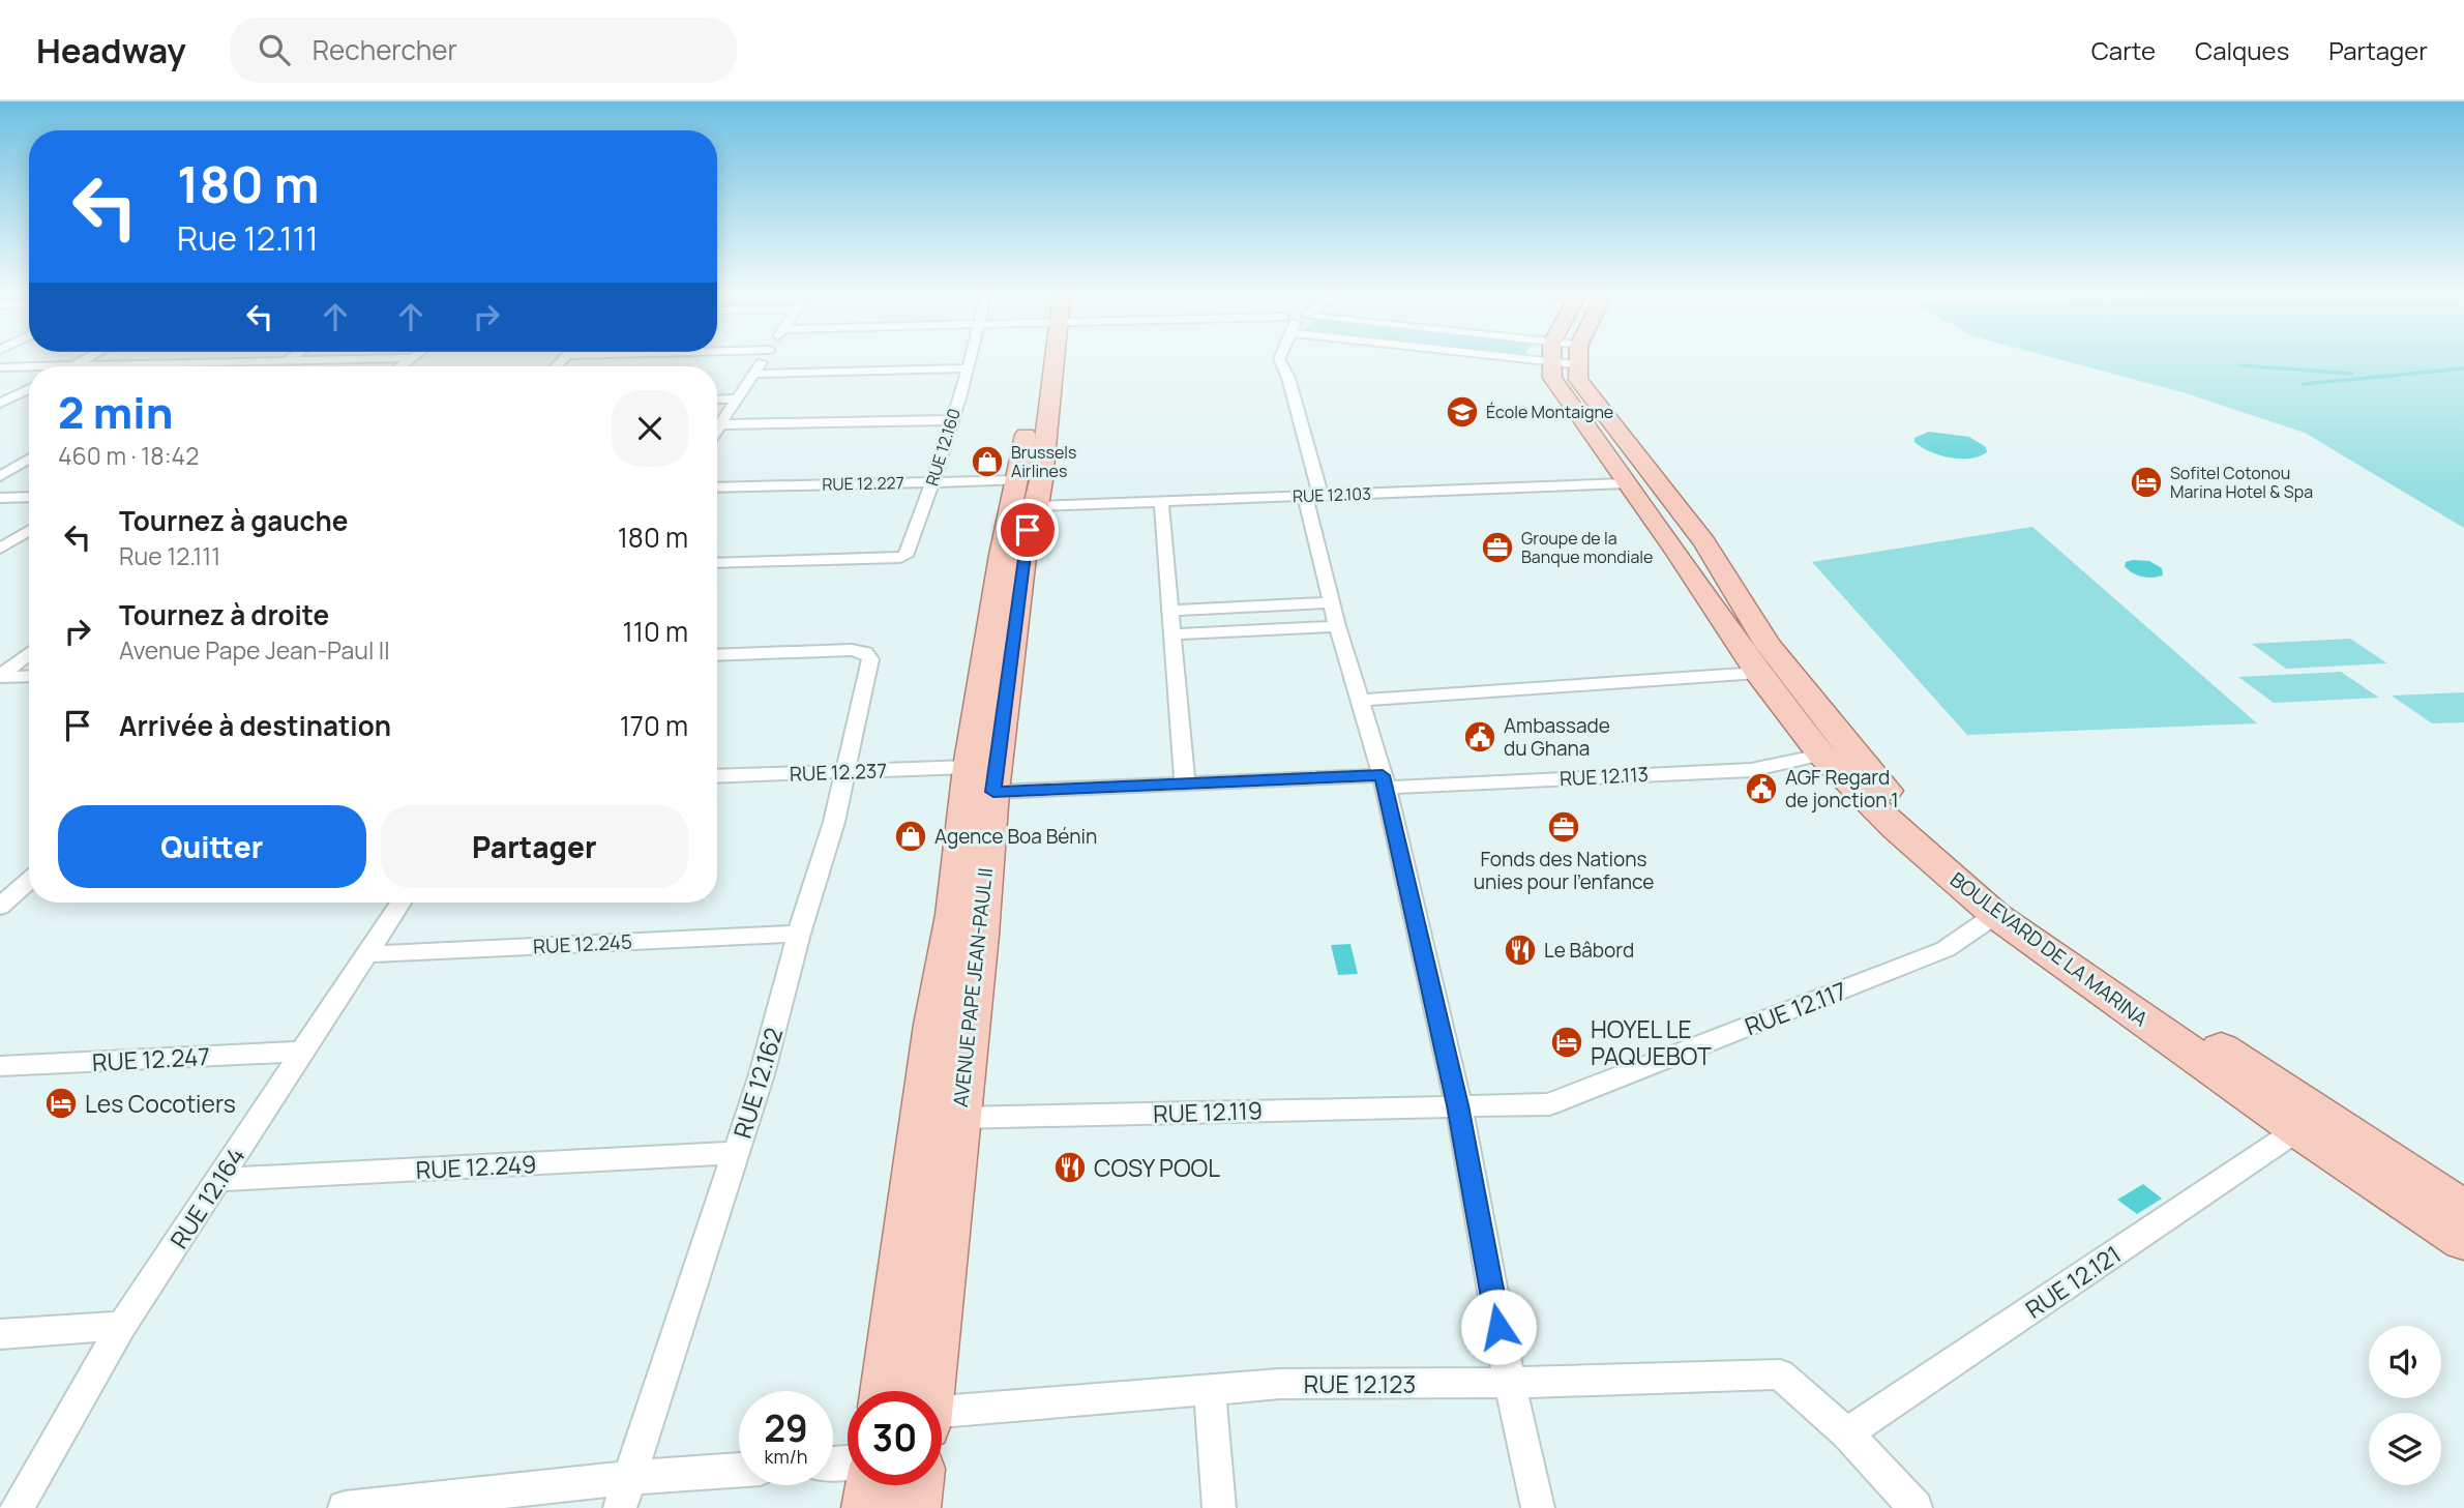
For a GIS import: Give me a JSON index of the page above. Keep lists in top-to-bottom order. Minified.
{"streets":{"main road":["BOULEVARD DE LA MARINA","AVENUE PAPE JEAN-PAUL II"],"street":["RUE 12.160","RUE 12.227","RUE 12.103","RUE 12.237","RUE 12.113","RUE 12.245","RUE 12.117","RUE 12.247","RUE 12.162","RUE 12.119","RUE 12.249","RUE 12.164","RUE 12.121","RUE 12.123"]},"crossings":[["RUE 12.160","RUE 12.227"],["RUE 12.227","RUE 12.103"],["RUE 12.227","AVENUE PAPE JEAN-PAUL II"],["RUE 12.103","BOULEVARD DE LA MARINA"],["RUE 12.103","AVENUE PAPE JEAN-PAUL II"],["RUE 12.237","AVENUE PAPE JEAN-PAUL II"],["RUE 12.237","RUE 12.162"],["RUE 12.113","BOULEVARD DE LA MARINA"],["RUE 12.245","RUE 12.162"],["RUE 12.245","RUE 12.164"],["BOULEVARD DE LA MARINA","RUE 12.117"],["BOULEVARD DE LA MARINA","RUE 12.121"],["AVENUE PAPE JEAN-PAUL II","RUE 12.119"],["RUE 12.117","RUE 12.119"],["RUE 12.247","RUE 12.164"],["RUE 12.162","RUE 12.249"],["RUE 12.249","RUE 12.164"]],"places":{"school or university":["École Montaigne"],"shop":["Brussels Airlines","Agence Boa Bénin"],"hotel":["Sofitel Cotonou Marina Hotel & Spa","HOYEL LE PAQUEBOT","Les Cocotiers"],"office":["Groupe de la Banque mondiale","Fonds des Nations unies pour l’enfance"],"public building":["Ambassade du Ghana","AGF Regard de jonction 1"],"restaurant":["Le Bâbord","COSY POOL"]},"page":{"header":"Headway","search":"Rechercher","nav":["Carte","Calques","Partager"],"turn":["180 m","Rue 12.111"],"heading":["2 min","460 m · 18:42"],"list":[{"name":"Tournez à gauche","note":"Rue 12.111","value":"180 m"},{"name":"Tournez à droite","note":"Avenue Pape Jean-Paul II","value":"110 m"},{"name":"Arrivée à destination","value":"170 m"}],"buttons":["Quitter","Partager"],"speed":"29 km/h","limit":"30"}}
